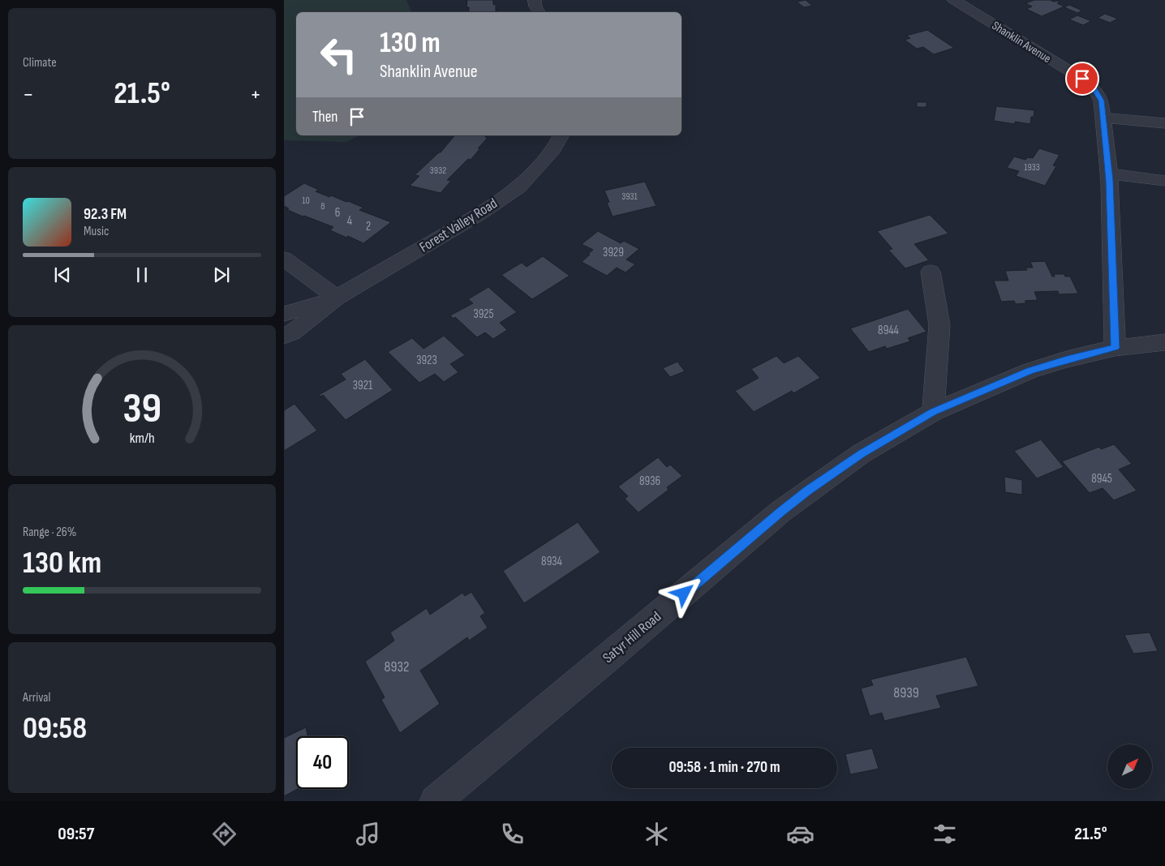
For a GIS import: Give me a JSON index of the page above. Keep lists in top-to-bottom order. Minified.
{"streets":{"street":["Shanklin Avenue","Forest Valley Road","Satyr Hill Road"]},"crossings":[["Shanklin Avenue","Satyr Hill Road"]],"house_numbers":["1933","3932","3931","10","8","6","4","2","3929","3925","8944","3923","3921","8945","8936","8934","8932","8939"],"north":"top right","page":{"tile":["Climate",["Range · 26%","130 km"],["Arrival","09:58"]],"turn":["130 m","Shanklin Avenue"],"heat":["−","21.5°","+"],"then":"Then","song":["92.3 FM","Music"],"limit":"40","trip":"09:58 · 1 min · 270 m","tabs":["09:57","21.5°"],"gauge":["39","km/h"]}}
